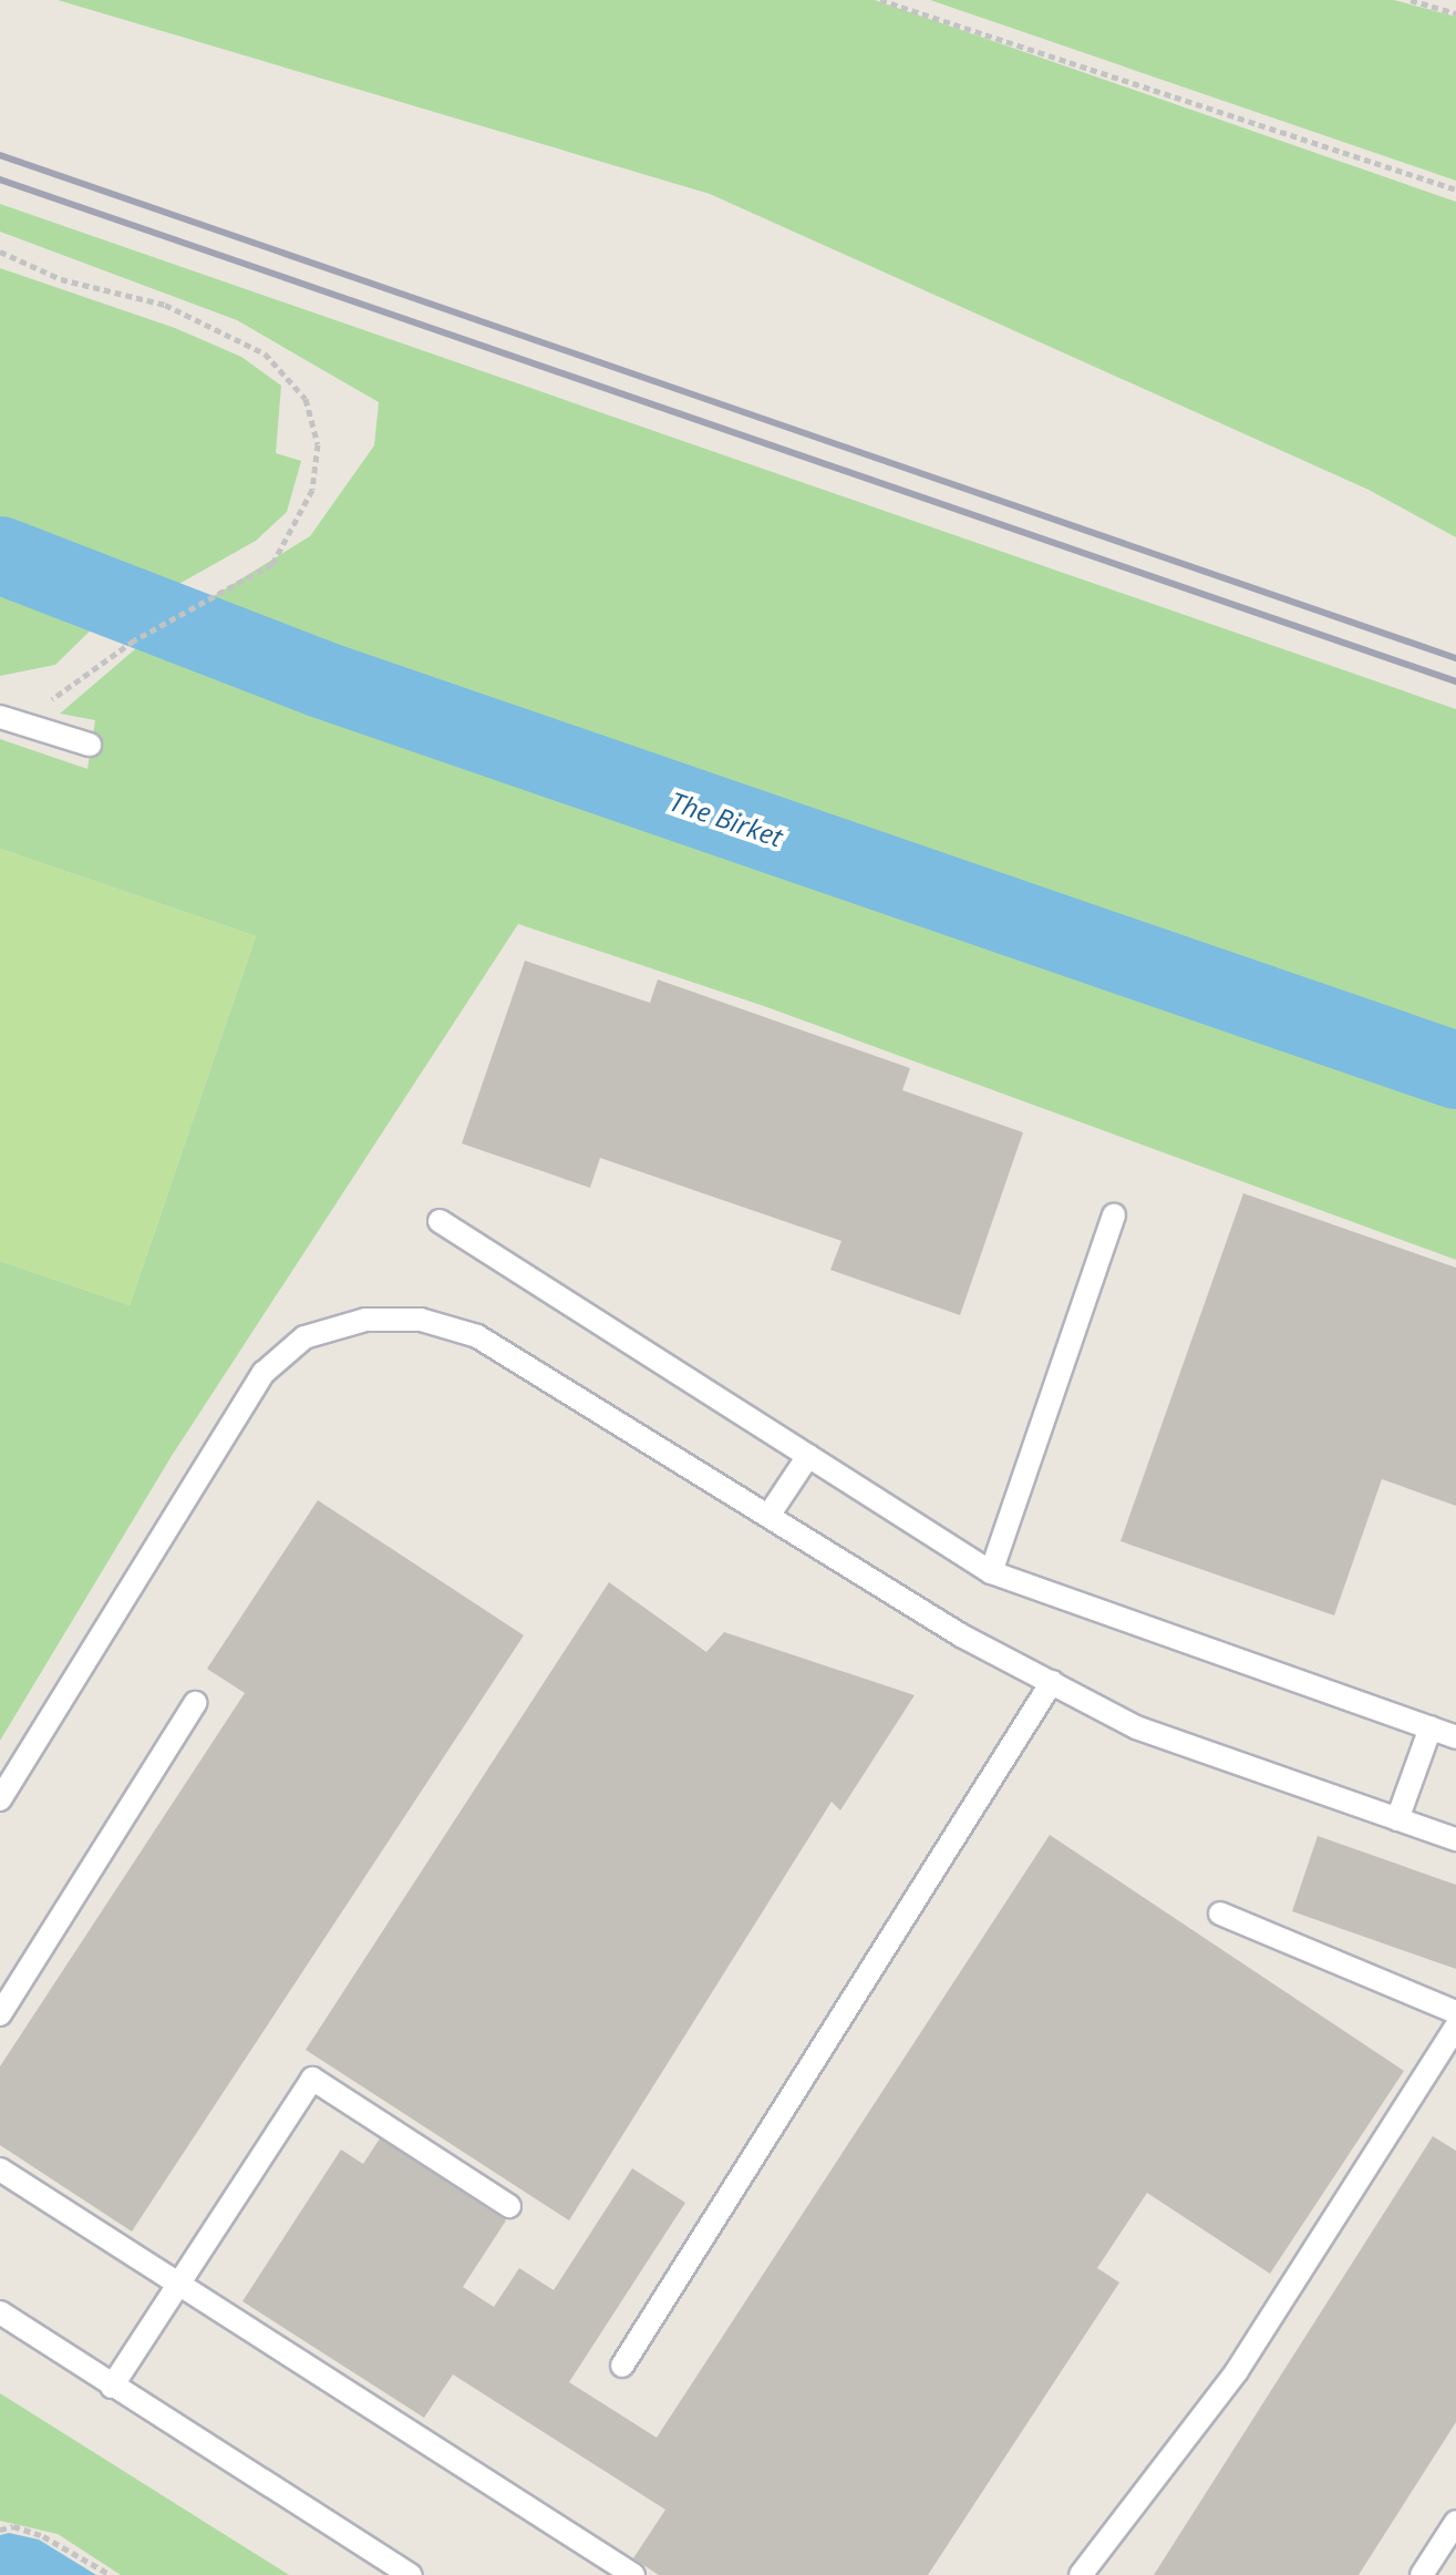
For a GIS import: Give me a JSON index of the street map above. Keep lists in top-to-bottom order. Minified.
{"water":["The Birket"]}
